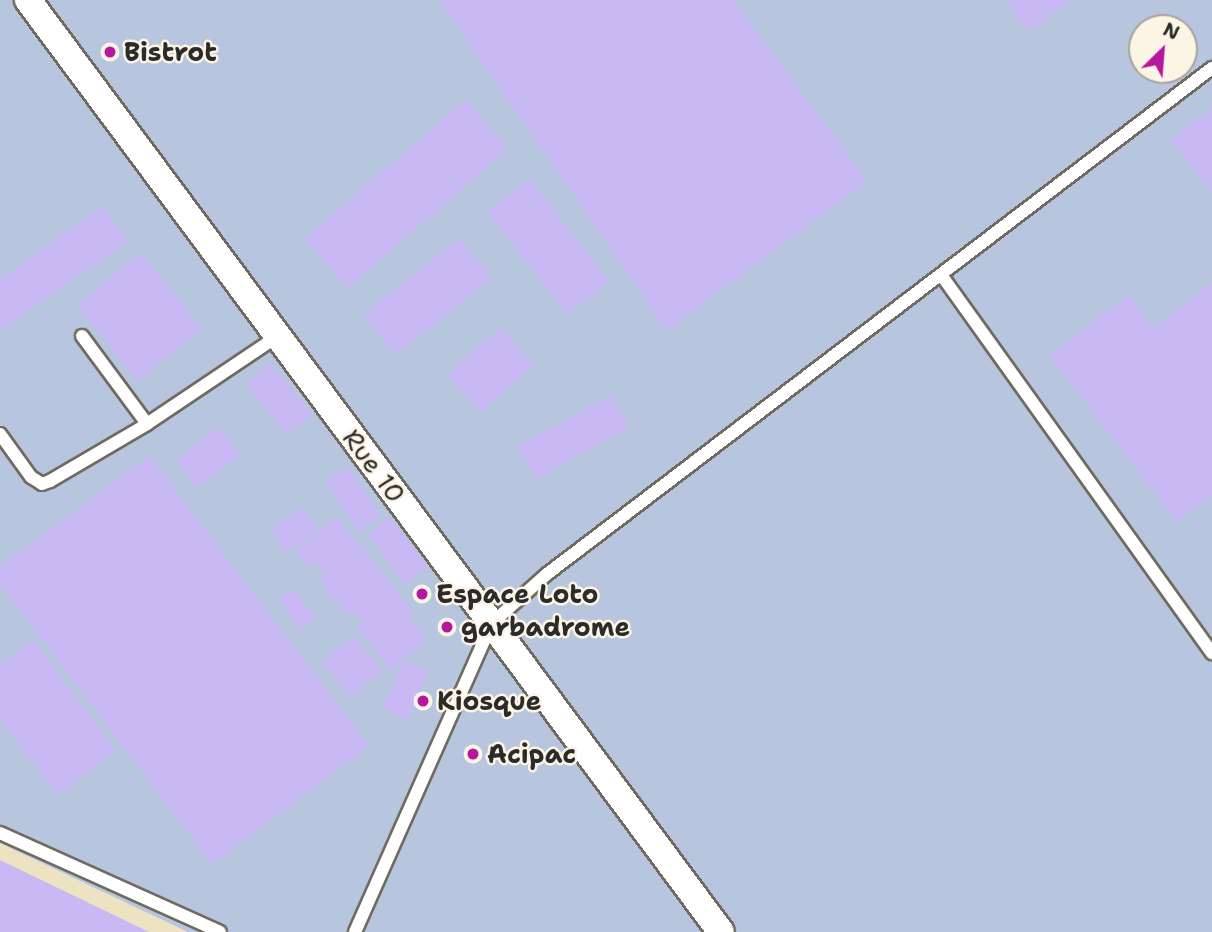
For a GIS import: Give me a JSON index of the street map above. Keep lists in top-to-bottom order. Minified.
{"streets":{"street":["Rue 10"]},"places":["Bistrot","Espace Loto","garbadrome","Kiosque","Acipac"],"north":"top right"}
